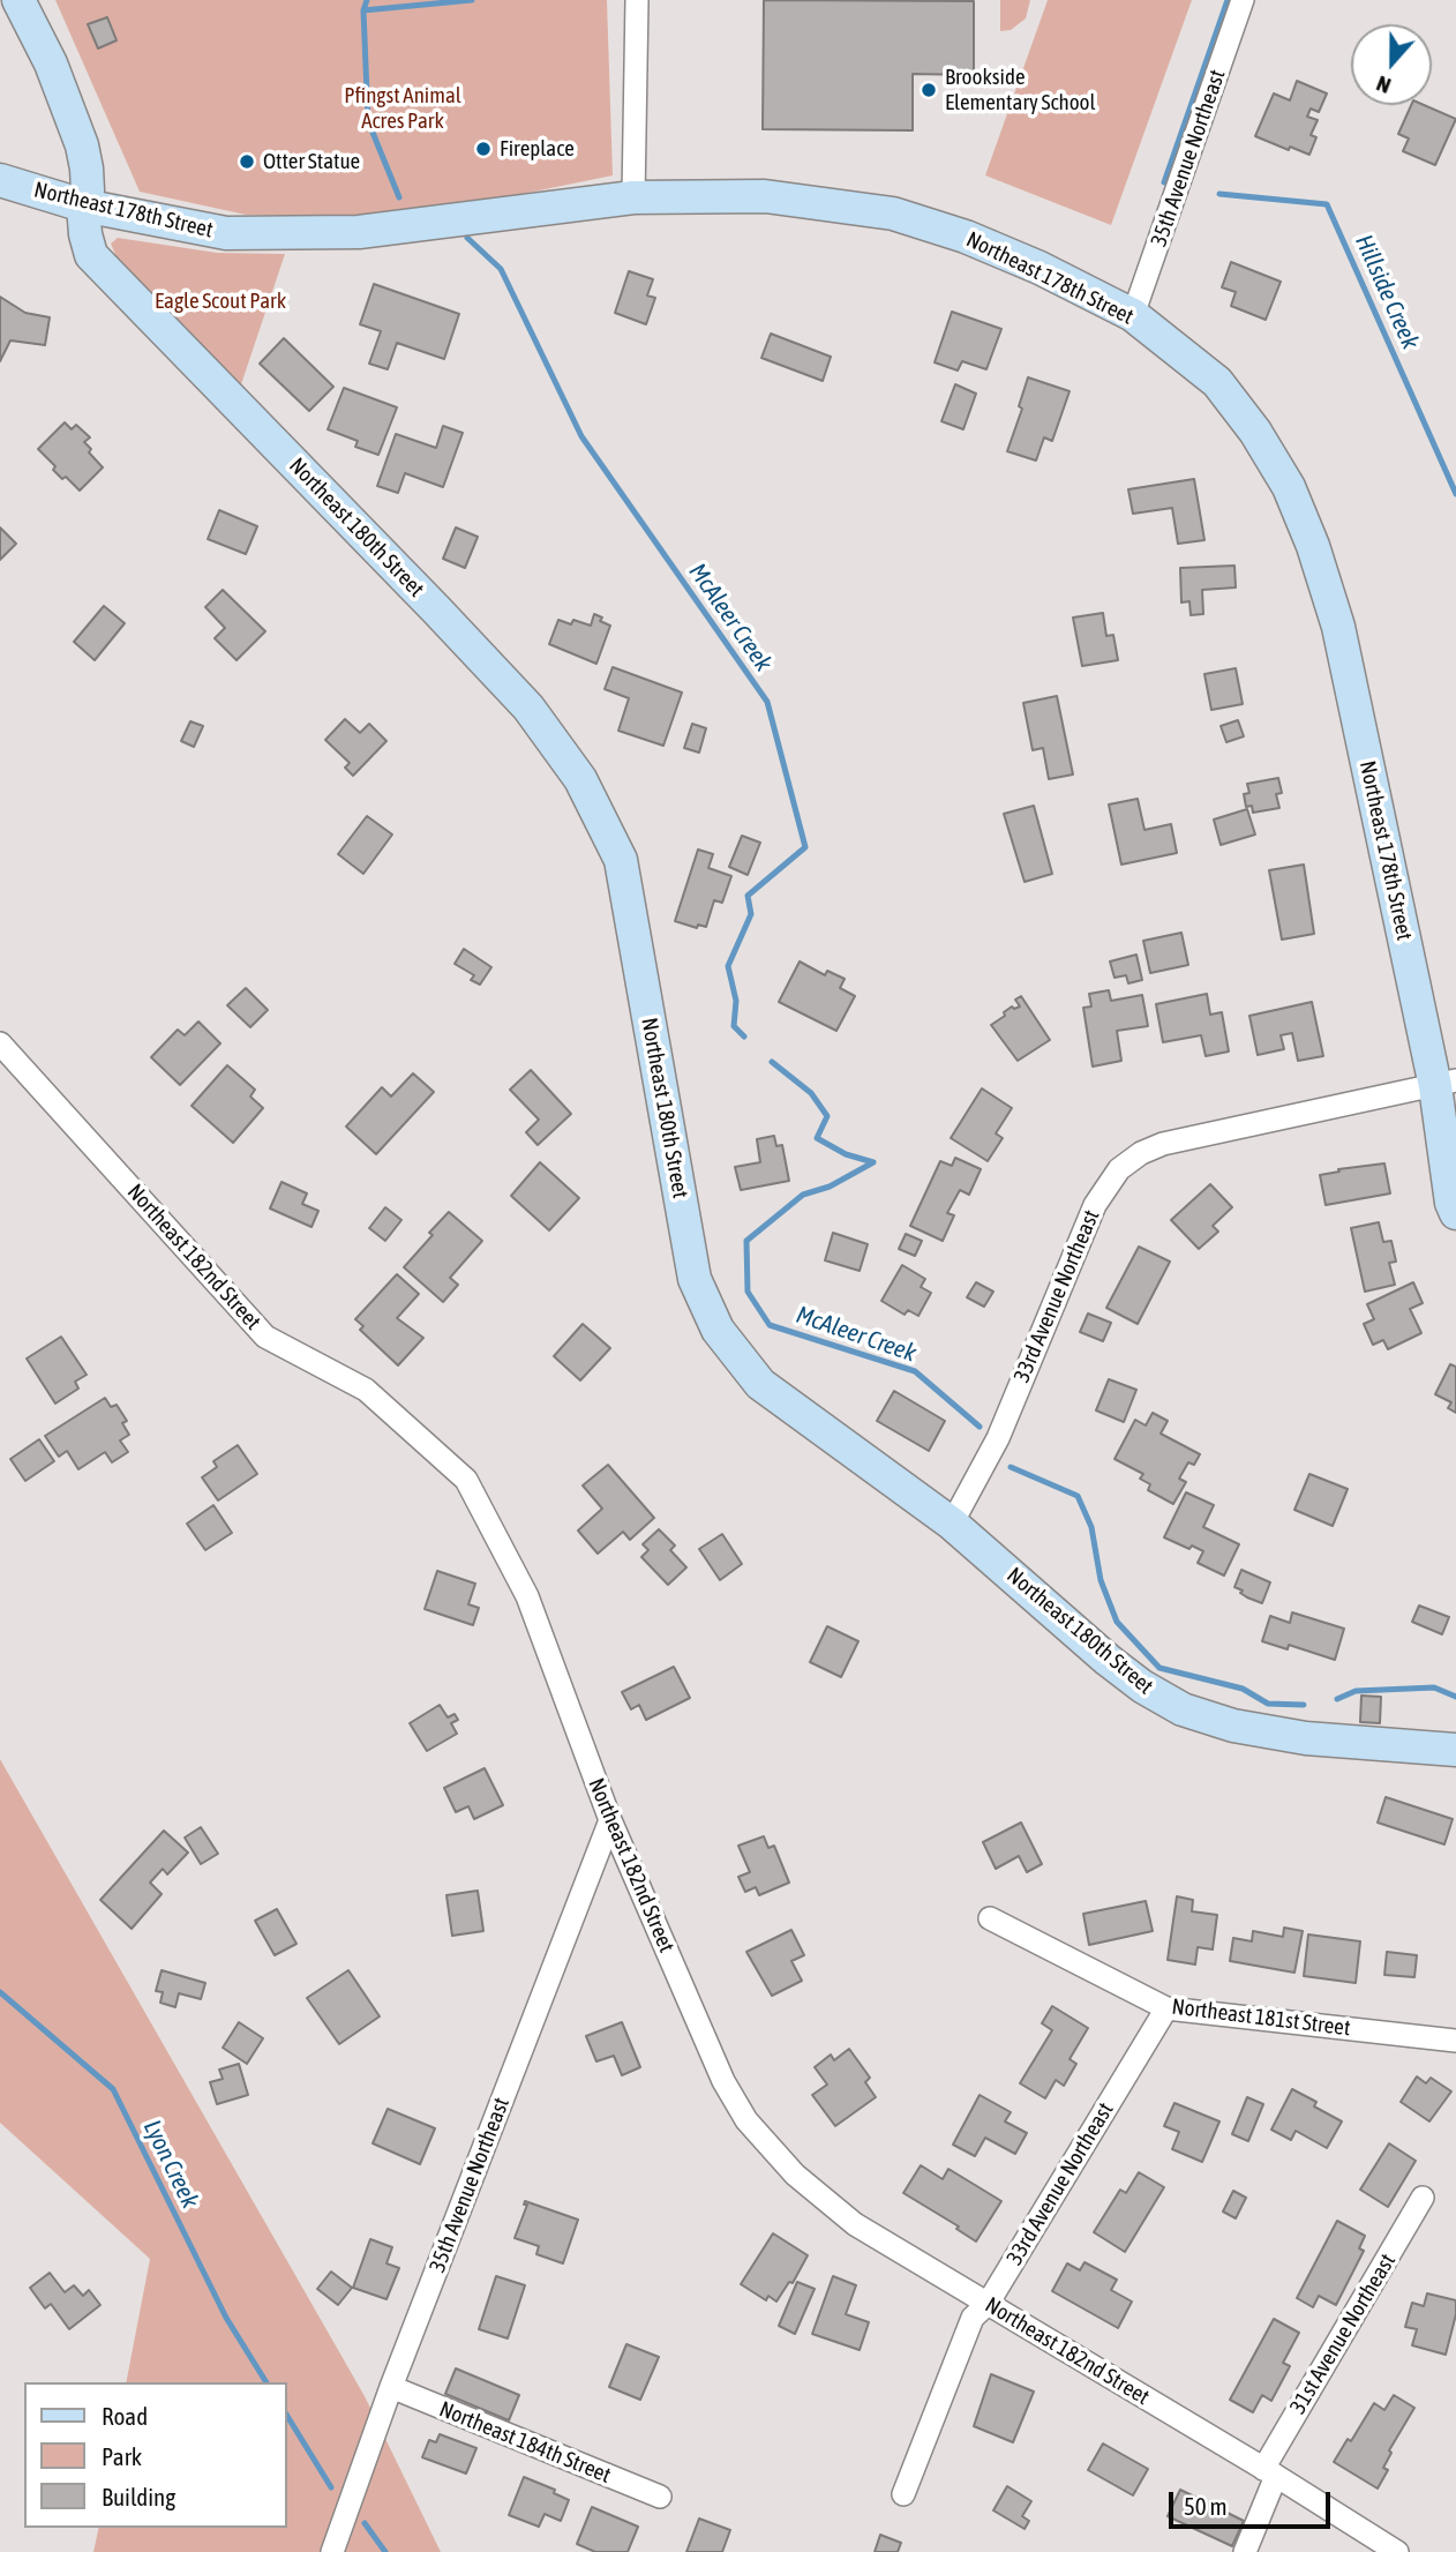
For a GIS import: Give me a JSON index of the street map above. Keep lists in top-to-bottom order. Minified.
{"streets":{"street":["35th Avenue Northeast","Northeast 178th Street","Northeast 180th Street","Northeast 182nd Street","33rd Avenue Northeast","Northeast 181st Street","31st Avenue Northeast","Northeast 184th Street"]},"crossings":[["35th Avenue Northeast","Northeast 178th Street"],["35th Avenue Northeast","Northeast 182nd Street"],["35th Avenue Northeast","Northeast 184th Street"],["Northeast 178th Street","Northeast 180th Street"],["Northeast 178th Street","33rd Avenue Northeast"],["Northeast 180th Street","33rd Avenue Northeast"],["Northeast 182nd Street","33rd Avenue Northeast"],["Northeast 182nd Street","31st Avenue Northeast"],["33rd Avenue Northeast","Northeast 181st Street"]],"water":["Hillside Creek","McAleer Creek","Lyon Creek"],"parks":["Pfingst Animal Acres Park","Eagle Scout Park"],"places":["Brookside Elementary School","Fireplace","Otter Statue"],"legend":["Road","Park","Building"],"scale_bar":"50 m","north":"bottom"}
